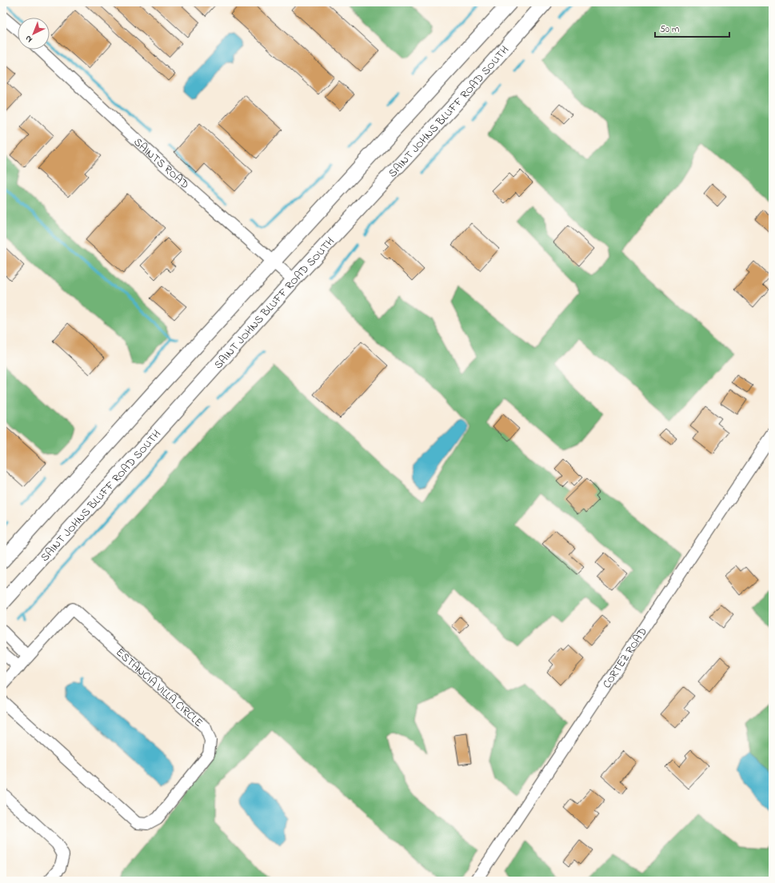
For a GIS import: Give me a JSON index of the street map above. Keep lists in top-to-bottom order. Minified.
{"streets":{"main road":["SAINT JOHNS BLUFF ROAD SOUTH"],"street":["SAINTS ROAD","CORTEZ ROAD","ESTANCIA VILLA CIRCLE"]},"crossings":[["SAINT JOHNS BLUFF ROAD SOUTH","SAINTS ROAD"]],"scale_bar":"50 m","north":"bottom left"}
